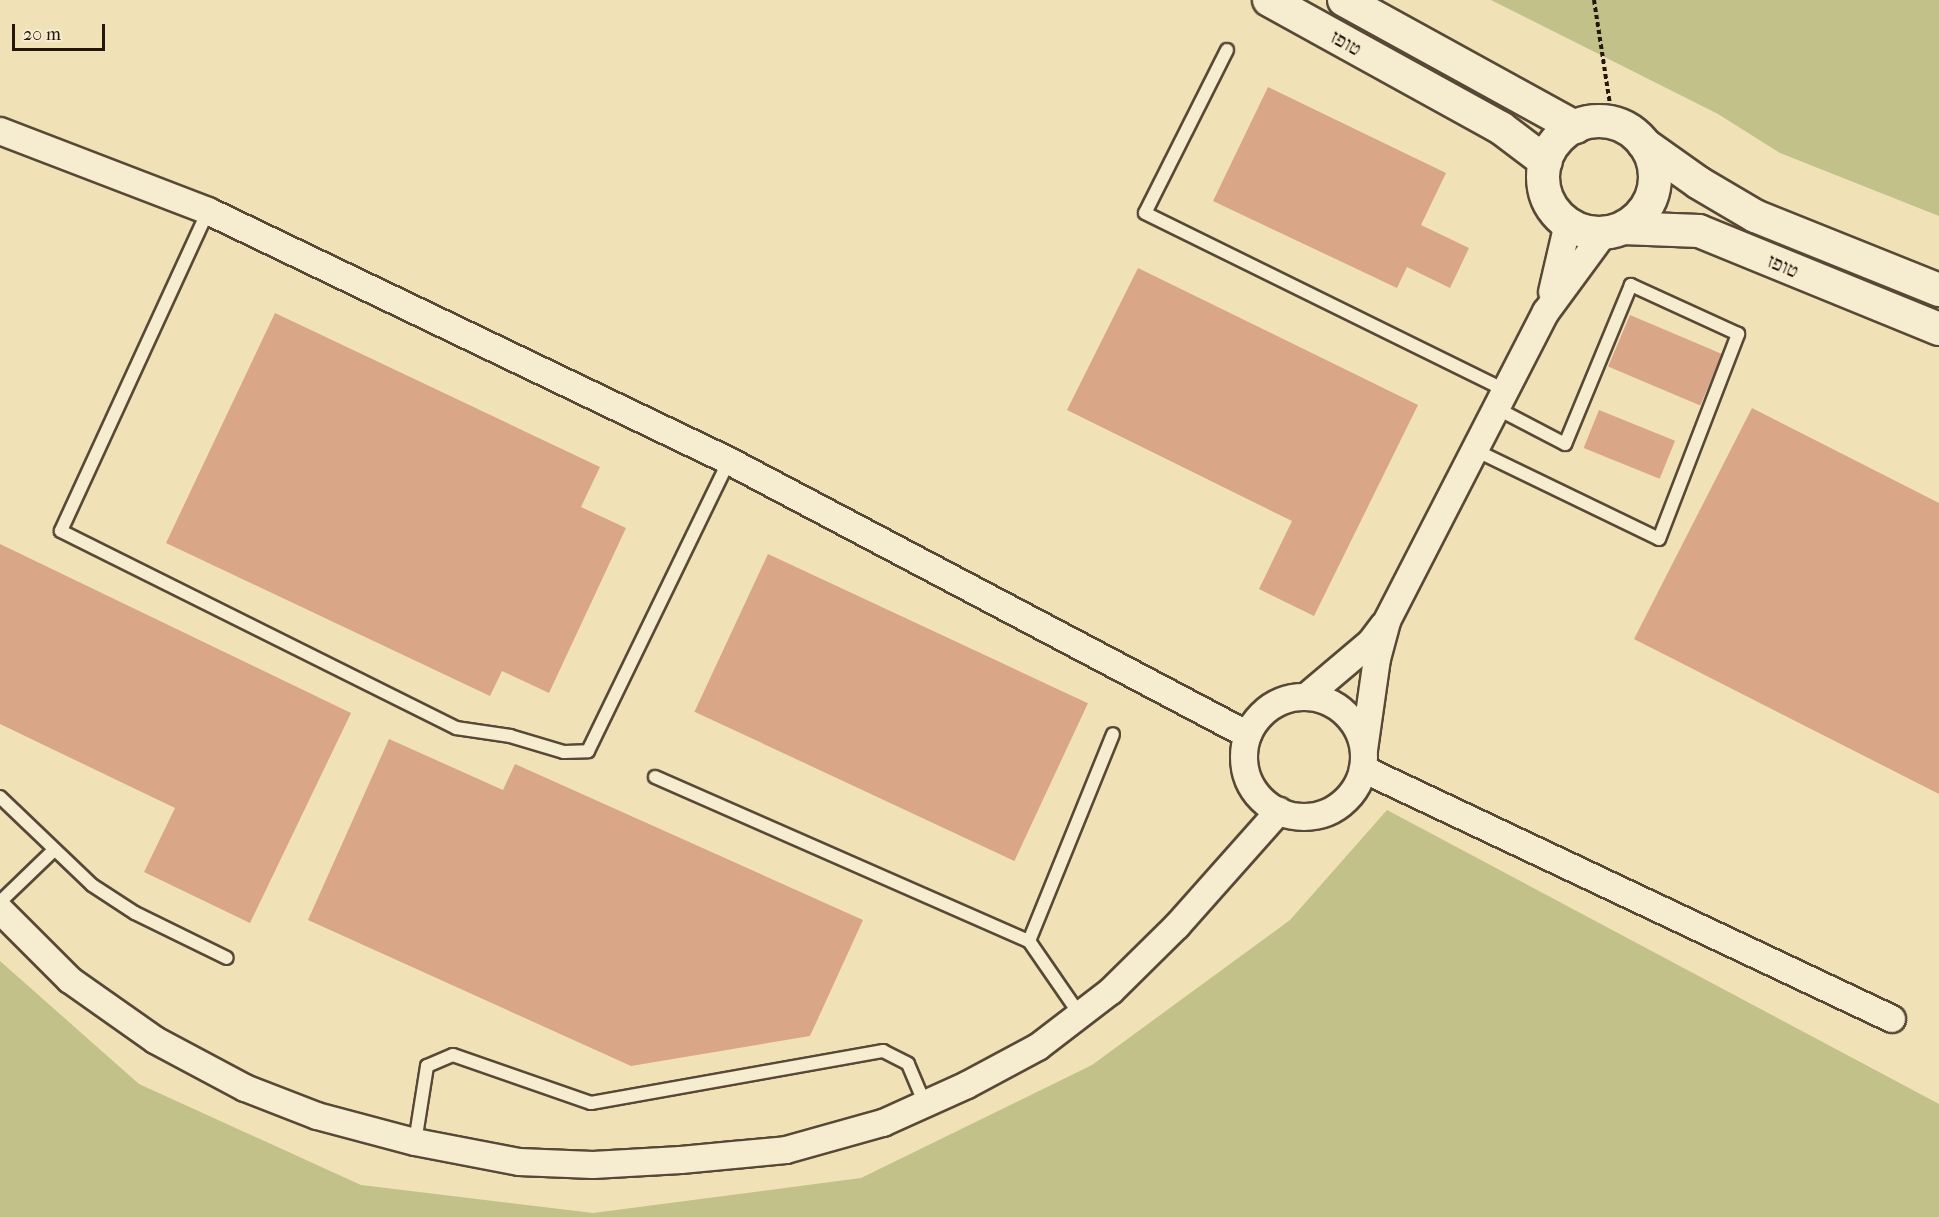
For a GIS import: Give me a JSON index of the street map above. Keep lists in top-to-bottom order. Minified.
{"streets":{"street":["טופז"]},"scale_bar":"20 m"}
